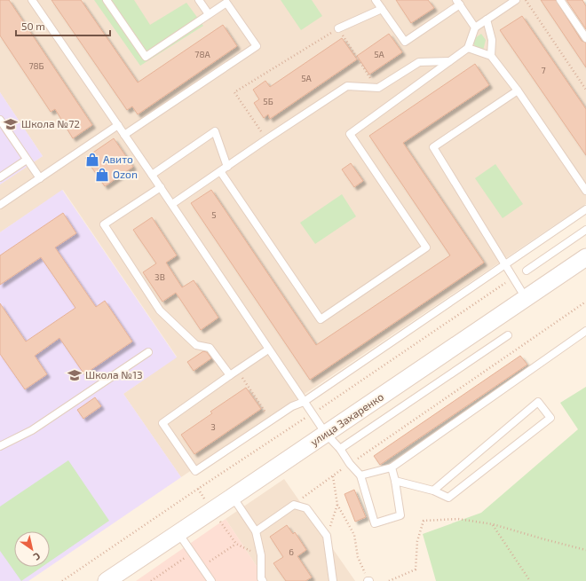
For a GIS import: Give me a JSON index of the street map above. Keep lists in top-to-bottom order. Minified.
{"streets":{"street":["улица Захаренко"]},"places":{"school or university":["Школа №72","Школа №13"],"shop":["Авито","Ozon"]},"house_numbers":["78А","5А","78Б","7","5А","5Б","5","3В","3","6"],"scale_bar":"50 m","north":"bottom right"}
